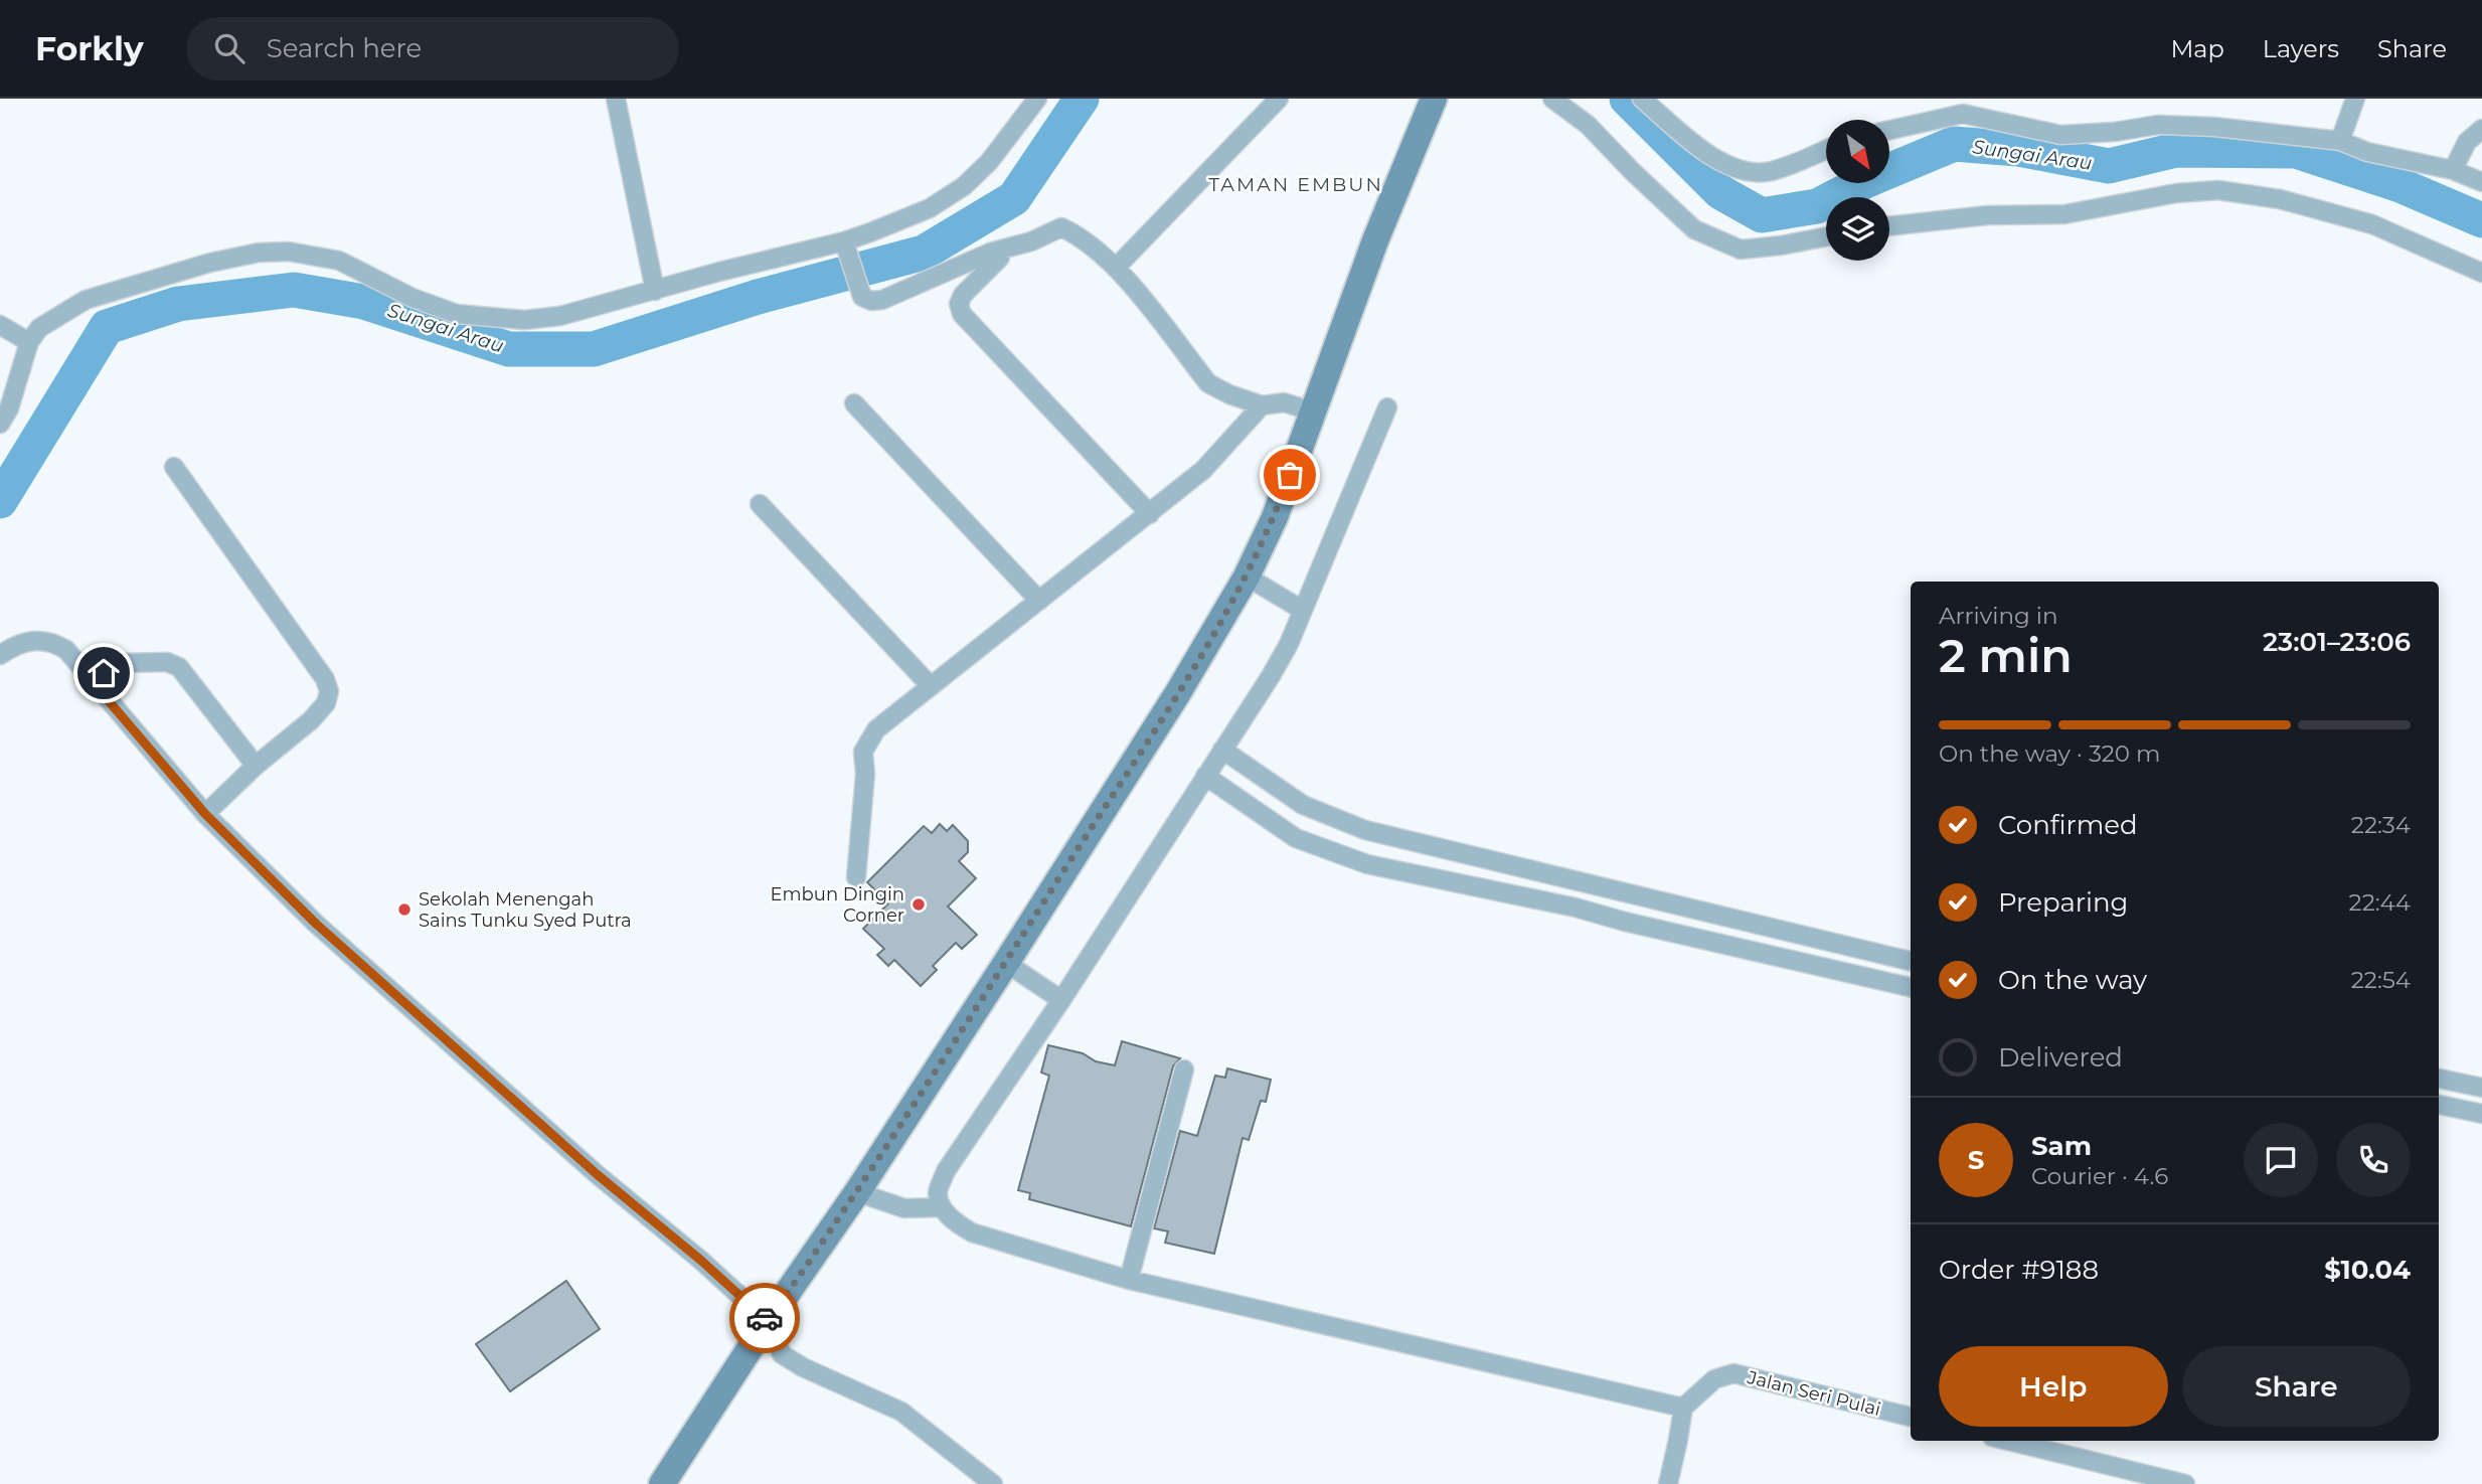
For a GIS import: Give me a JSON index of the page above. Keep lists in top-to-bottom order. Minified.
{"streets":{"street":["Jalan Seri Pulai"]},"districts":["TAMAN EMBUN"],"water":["Sungai Arau"],"places":["Embun Dingin Corner","Sekolah Menengah Sains Tunku Syed Putra"],"north":"bottom right","page":{"header":"Forkly","search":"Search here","nav":["Map","Layers","Share"],"heading":["2 min","Arriving in","23:01–23:06"],"panel":["Sam","Courier · 4.6","Order #9188","$10.04"],"bar":"On the way · 320 m","list":[["Confirmed","22:34"],["Preparing","22:44"],["On the way","22:54"],"Delivered"],"round":"S","buttons":["Help","Share"]}}
